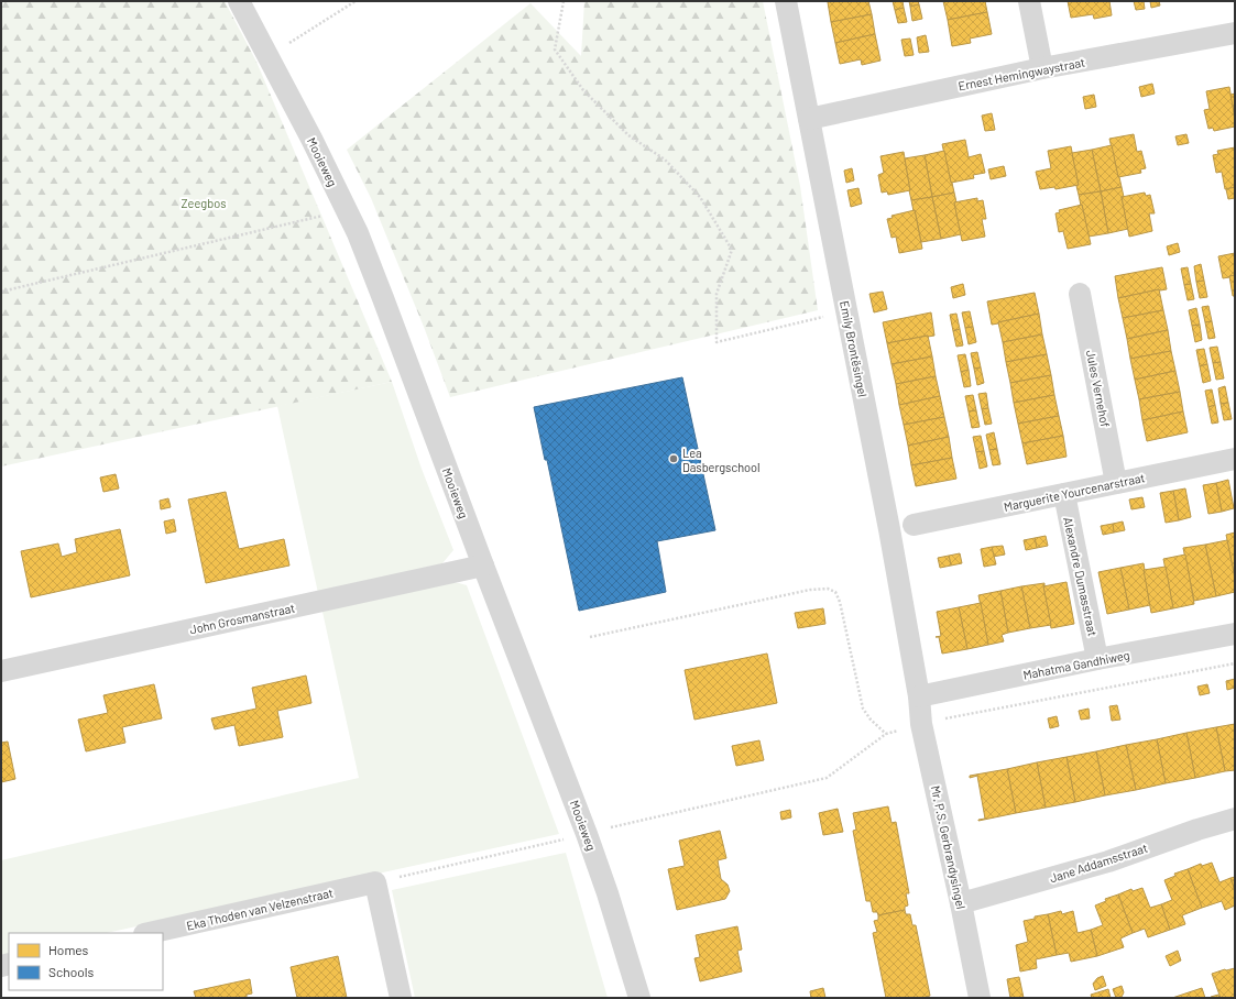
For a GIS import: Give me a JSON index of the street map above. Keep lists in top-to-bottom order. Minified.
{"streets":{"street":["Ernest Hemingwaystraat","Mooieweg","Emily Brontësingel","Jules Vernehof","Marguerite Yourcenarstraat","Alexandre Dumasstraat","John Grosmanstraat","Mahatma Gandhiweg","Mr. P.S. Gerbrandysingel","Jane Addamsstraat","Eka Thoden van Velzenstraat"]},"crossings":[["Ernest Hemingwaystraat","Emily Brontësingel"],["Mooieweg","John Grosmanstraat"],["Emily Brontësingel","Mahatma Gandhiweg"],["Emily Brontësingel","Mr. P.S. Gerbrandysingel"],["Jules Vernehof","Marguerite Yourcenarstraat"],["Marguerite Yourcenarstraat","Alexandre Dumasstraat"],["Alexandre Dumasstraat","Mahatma Gandhiweg"],["Mahatma Gandhiweg","Mr. P.S. Gerbrandysingel"],["Mr. P.S. Gerbrandysingel","Jane Addamsstraat"]],"parks":["Zeegbos"],"places":["Lea Dasbergschool"],"legend":["Homes","Schools"]}
